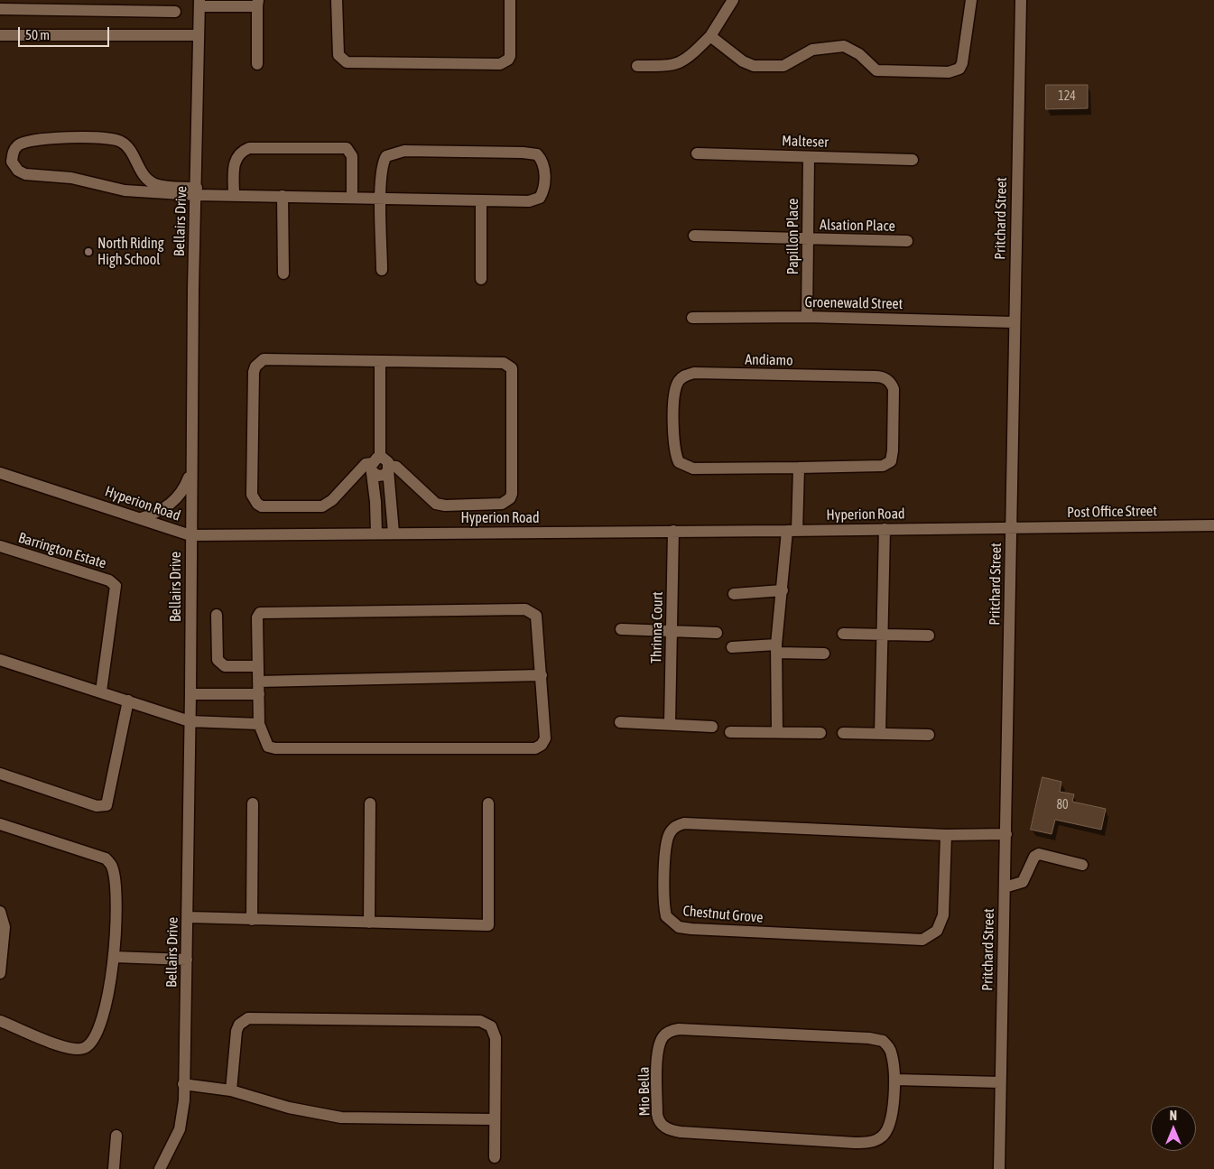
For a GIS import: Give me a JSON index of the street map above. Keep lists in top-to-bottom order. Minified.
{"streets":{"street":["Malteser","Pritchard Street","Bellairs Drive","Alsation Place","Papillon Place","Groenewald Street","Andiamo","Hyperion Road","Post Office Street","Barrington Estate","Thrinna Court","Chestnut Grove","Mio Bella"]},"crossings":[["Malteser","Papillon Place"],["Pritchard Street","Groenewald Street"],["Pritchard Street","Hyperion Road"],["Pritchard Street","Post Office Street"],["Pritchard Street","Chestnut Grove"],["Bellairs Drive","Hyperion Road"],["Alsation Place","Papillon Place"],["Papillon Place","Groenewald Street"],["Hyperion Road","Post Office Street"],["Hyperion Road","Thrinna Court"]],"places":["North Riding High School"],"house_numbers":["124","80"],"scale_bar":"50 m","north":"top"}
